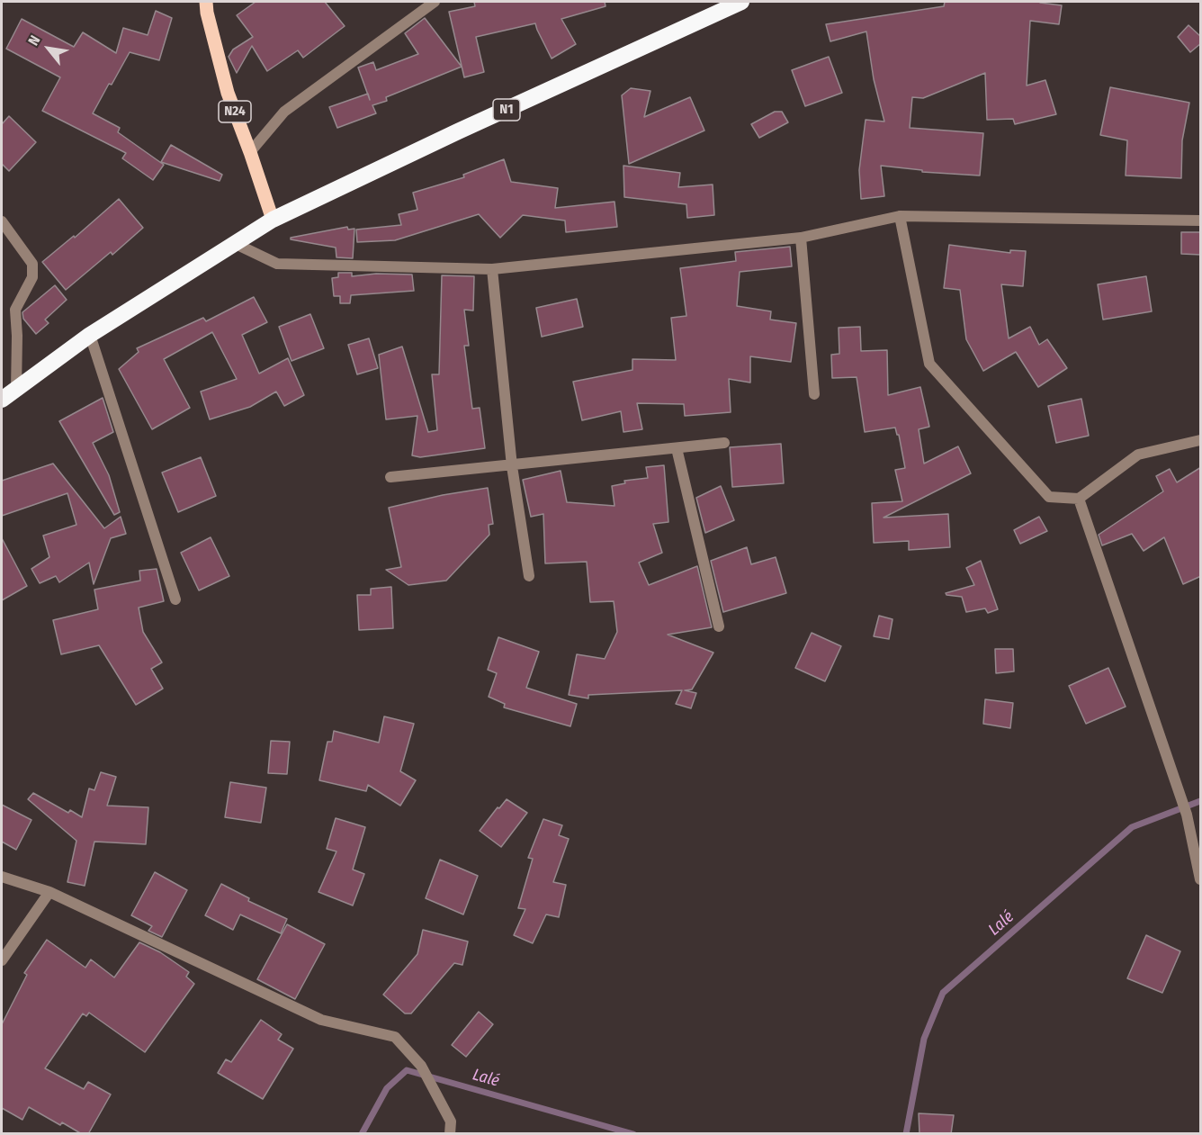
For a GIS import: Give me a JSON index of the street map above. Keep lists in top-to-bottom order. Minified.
{"streets":{"highway":["N1"],"main road":["N24"]},"crossings":[["N1","N24"]],"water":["Lalé"],"north":"top left"}
